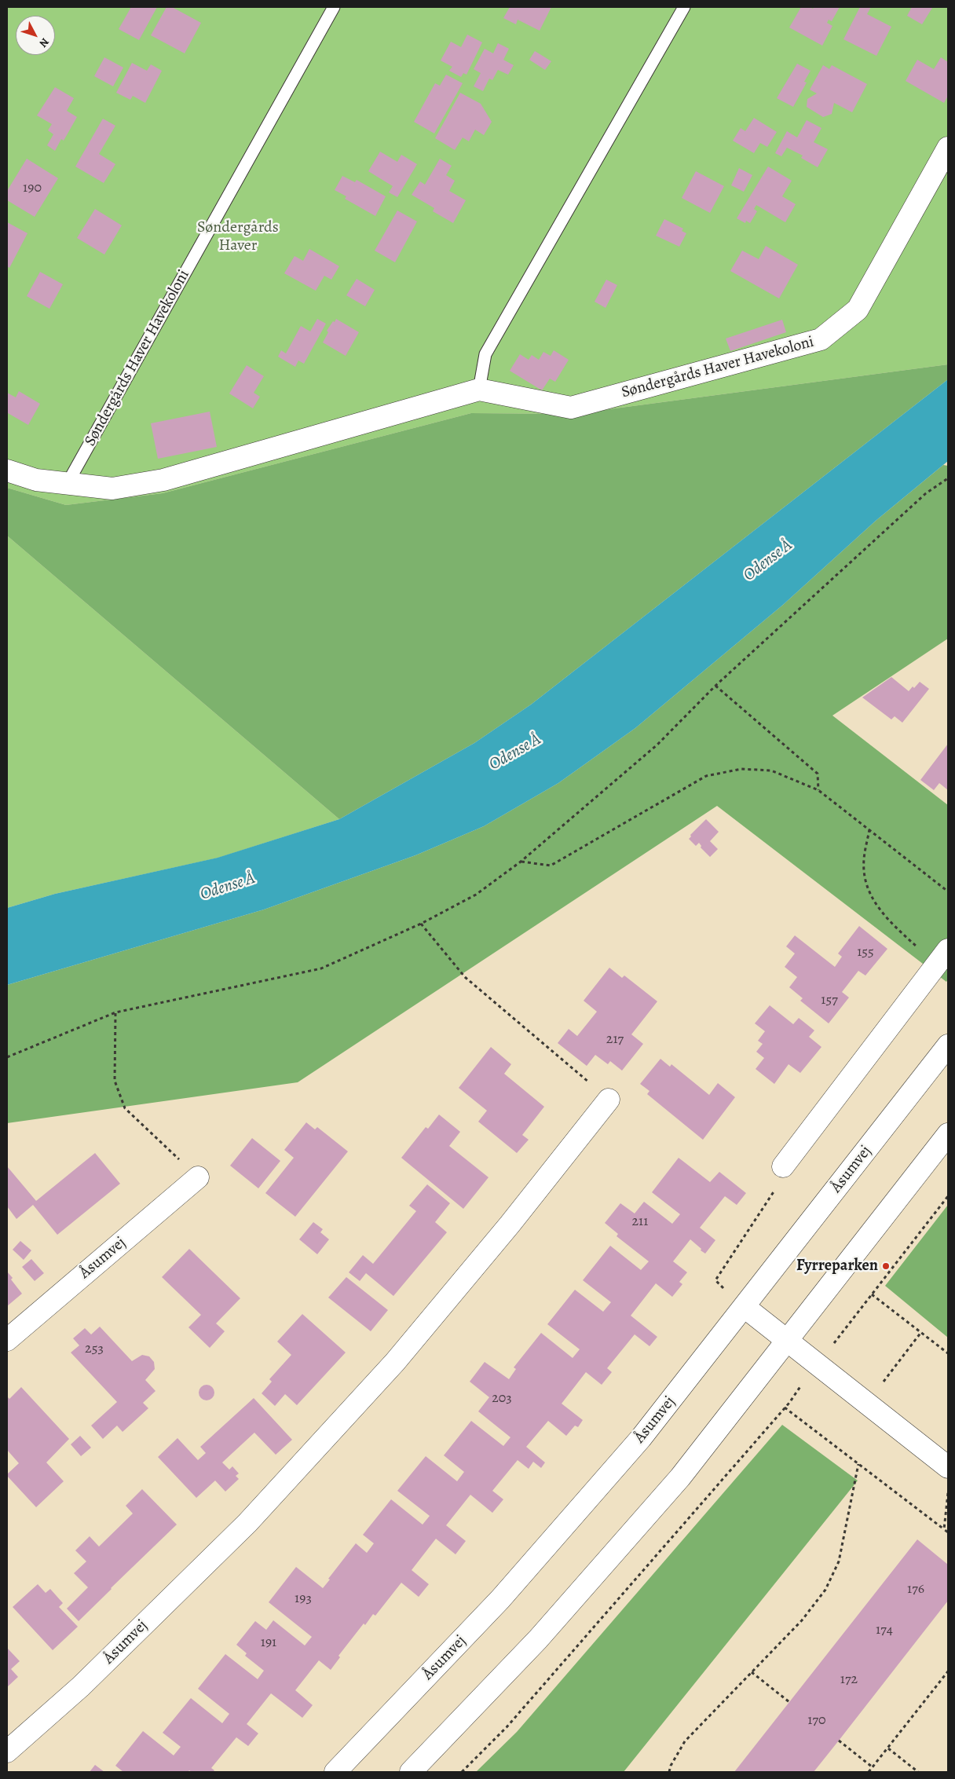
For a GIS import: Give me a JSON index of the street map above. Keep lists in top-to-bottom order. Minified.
{"streets":{"street":["Søndergårds Haver Havekoloni","Åsumvej"]},"water":["Odense Å"],"parks":["Søndergårds Haver"],"places":["Fyrreparken"],"house_numbers":["190","155","157","217","211","253","203","176","193","174","191","172","170"],"north":"bottom right"}
